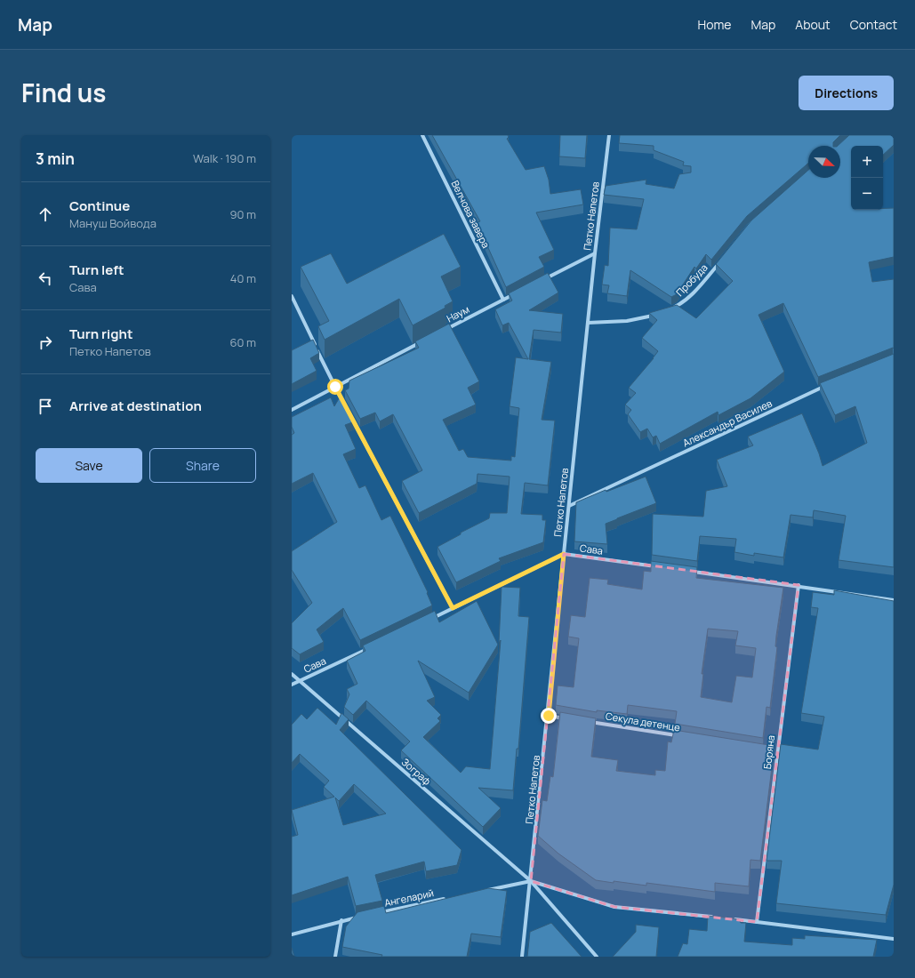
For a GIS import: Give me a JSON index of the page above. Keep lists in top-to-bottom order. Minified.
{"streets":{"street":["Велчова завера","Петко Напетов","Прoбудa","Наум","Александър Василев","Сава","Секула детенце","Боряна","Зограф","Ангеларий"]},"crossings":[["Велчова завера","Наум"],["Петко Напетов","Александър Василев"],["Петко Напетов","Сава"],["Петко Напетов","Зограф"],["Сава","Зограф"]],"north":"bottom right","page":{"header":"Map","nav":["Home","Map","About","Contact"],"title":"Find us","buttons":["Directions",["Save","Share"]],"heading":["3 min","Walk · 190 m"],"map_buttons":["+","−"],"list":[["Continue","Mануш Войвода","90 m"],["Turn left","Сава","40 m"],["Turn right","Петко Напетов","60 m"],"Arrive at destination"]}}
